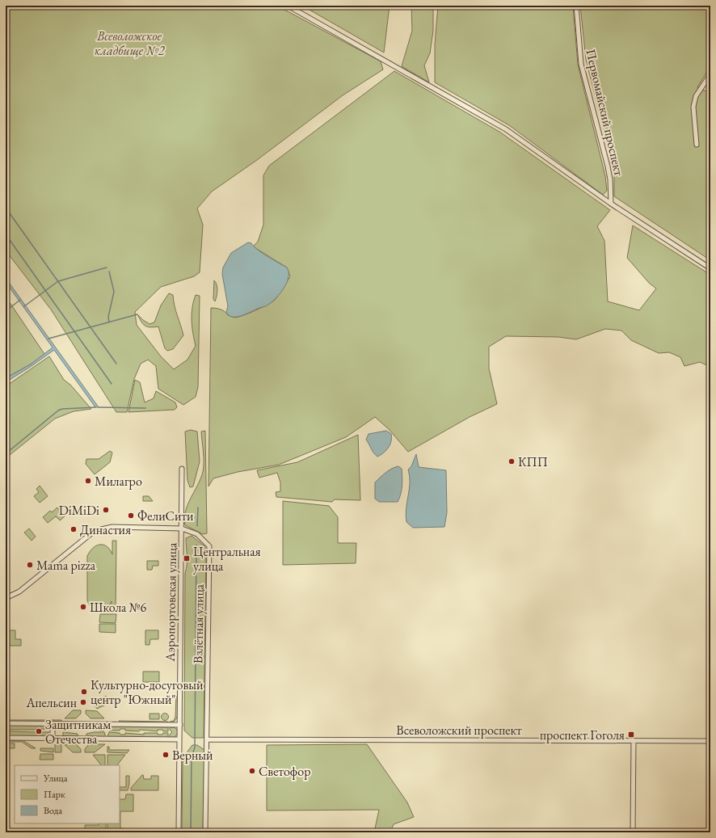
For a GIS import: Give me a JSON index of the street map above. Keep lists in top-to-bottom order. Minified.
{"streets":{"street":["Первомайский проспект","Аэропортовская улица","Взлётная улица","Всеволожский проспект"]},"crossings":[["Аэропортовская улица","Взлётная улица"],["Взлётная улица","Всеволожский проспект"]],"parks":["Всеволожское кладбище №2"],"places":{"other":["КПП","Милагро","DiMiDi","ФелиСити","Династия","Mama pizza","Школа №6","Культурно-досуговый центр \"Южный\"","Апельсин","Защитникам Отечества","Верный","Светофор"],"transit":["Центральная улица","проспект Гоголя"]},"legend":["Улица","Парк","Вода"]}
